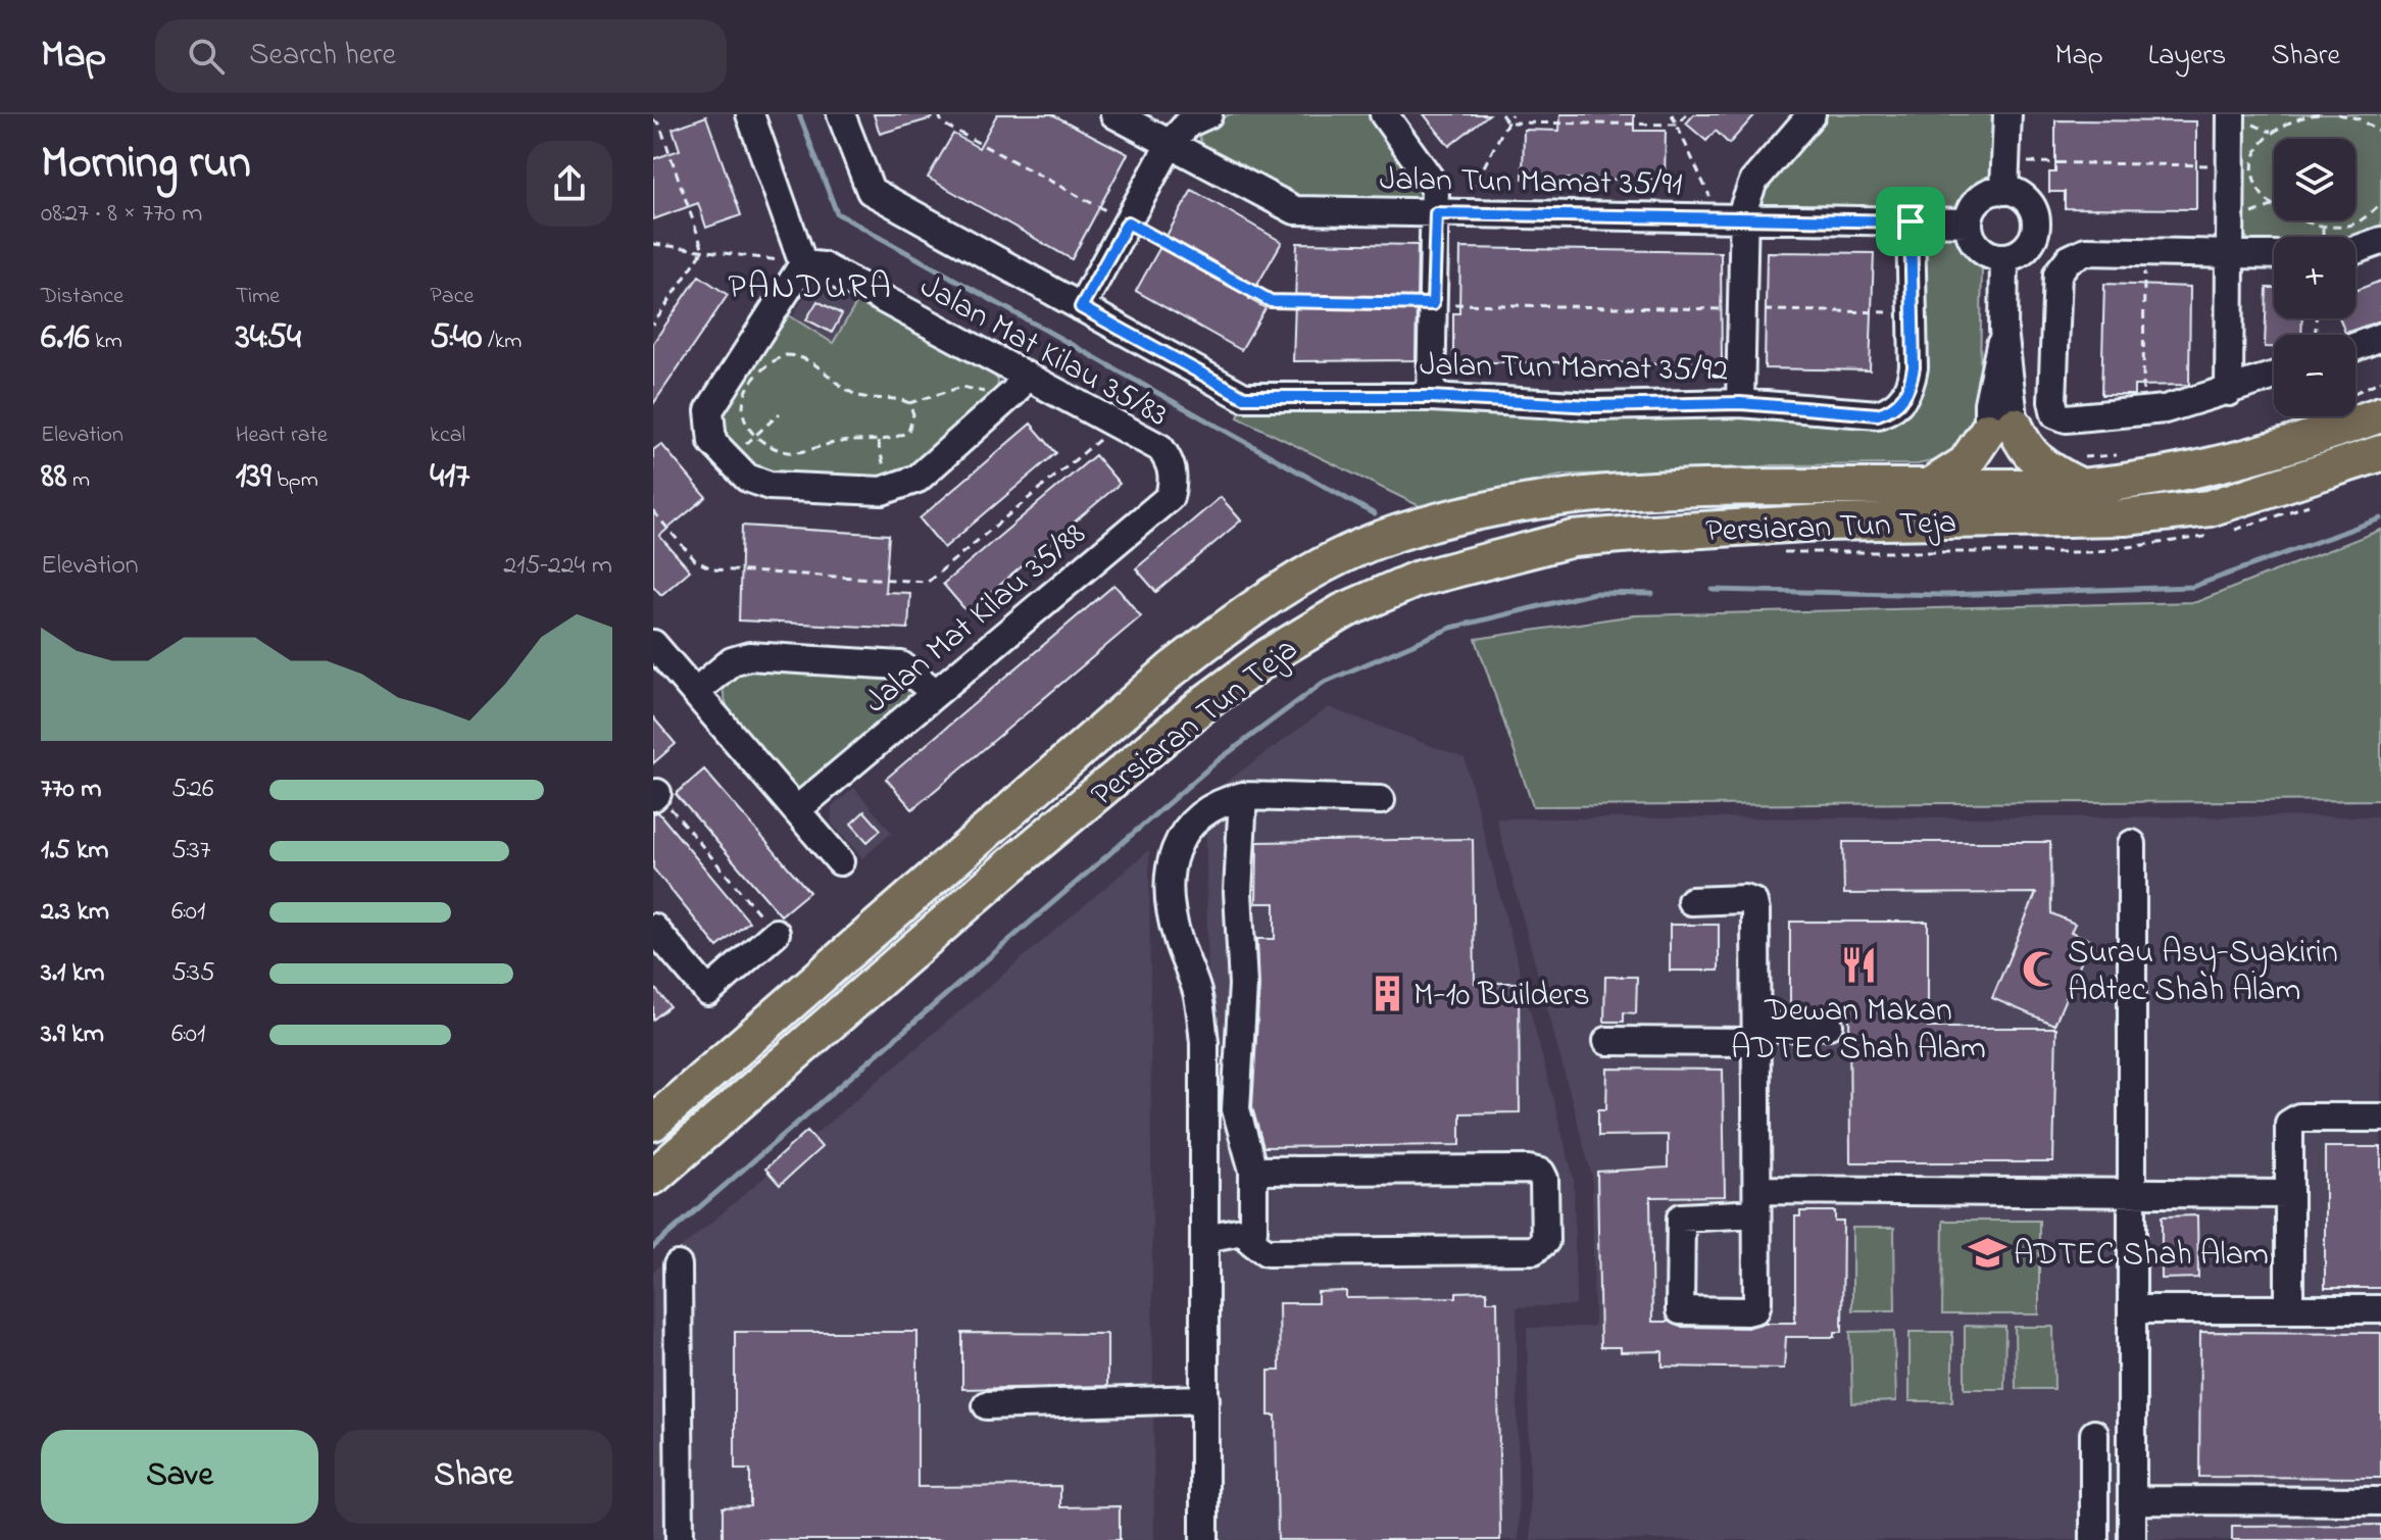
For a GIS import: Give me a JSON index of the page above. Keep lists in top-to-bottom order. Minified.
{"streets":{"main road":["Persiaran Tun Teja"],"street":["Jalan Tun Mamat 35/91","Jalan Mat Kilau 35/83","Jalan Tun Mamat 35/92","Jalan Mat Kilau 35/88"]},"crossings":[["Jalan Tun Mamat 35/91","Jalan Tun Mamat 35/92"],["Jalan Mat Kilau 35/83","Jalan Mat Kilau 35/88"]],"districts":["PANDURA"],"places":{"restaurant":["Dewan Makan ADTEC Shah Alam"],"mosque":["Surau Asy-Syakirin Adtec Shah Alam"],"building":["M-10 Builders"],"school or university":["ADTEC Shah Alam"]},"page":{"header":"Map","search":"Search here","nav":["Map","Layers","Share"],"heading":["Morning run","08:27 · 8 × 770 m"],"map_buttons":["+","−"],"stats":[["Distance","6.16 km"],["Time","34:54"],["Pace","5:40 /km"],["Elevation","88 m"],["Heart rate","139 bpm"],["kcal","417"]],"chart":["Elevation","215–224 m"],"list":[{"name":"770 m","note":"5:26"},{"name":"1.5 km","note":"5:37"},{"name":"2.3 km","note":"6:01"},{"name":"3.1 km","note":"5:35"},{"name":"3.9 km","note":"6:01"}],"buttons":["Save","Share"]}}
